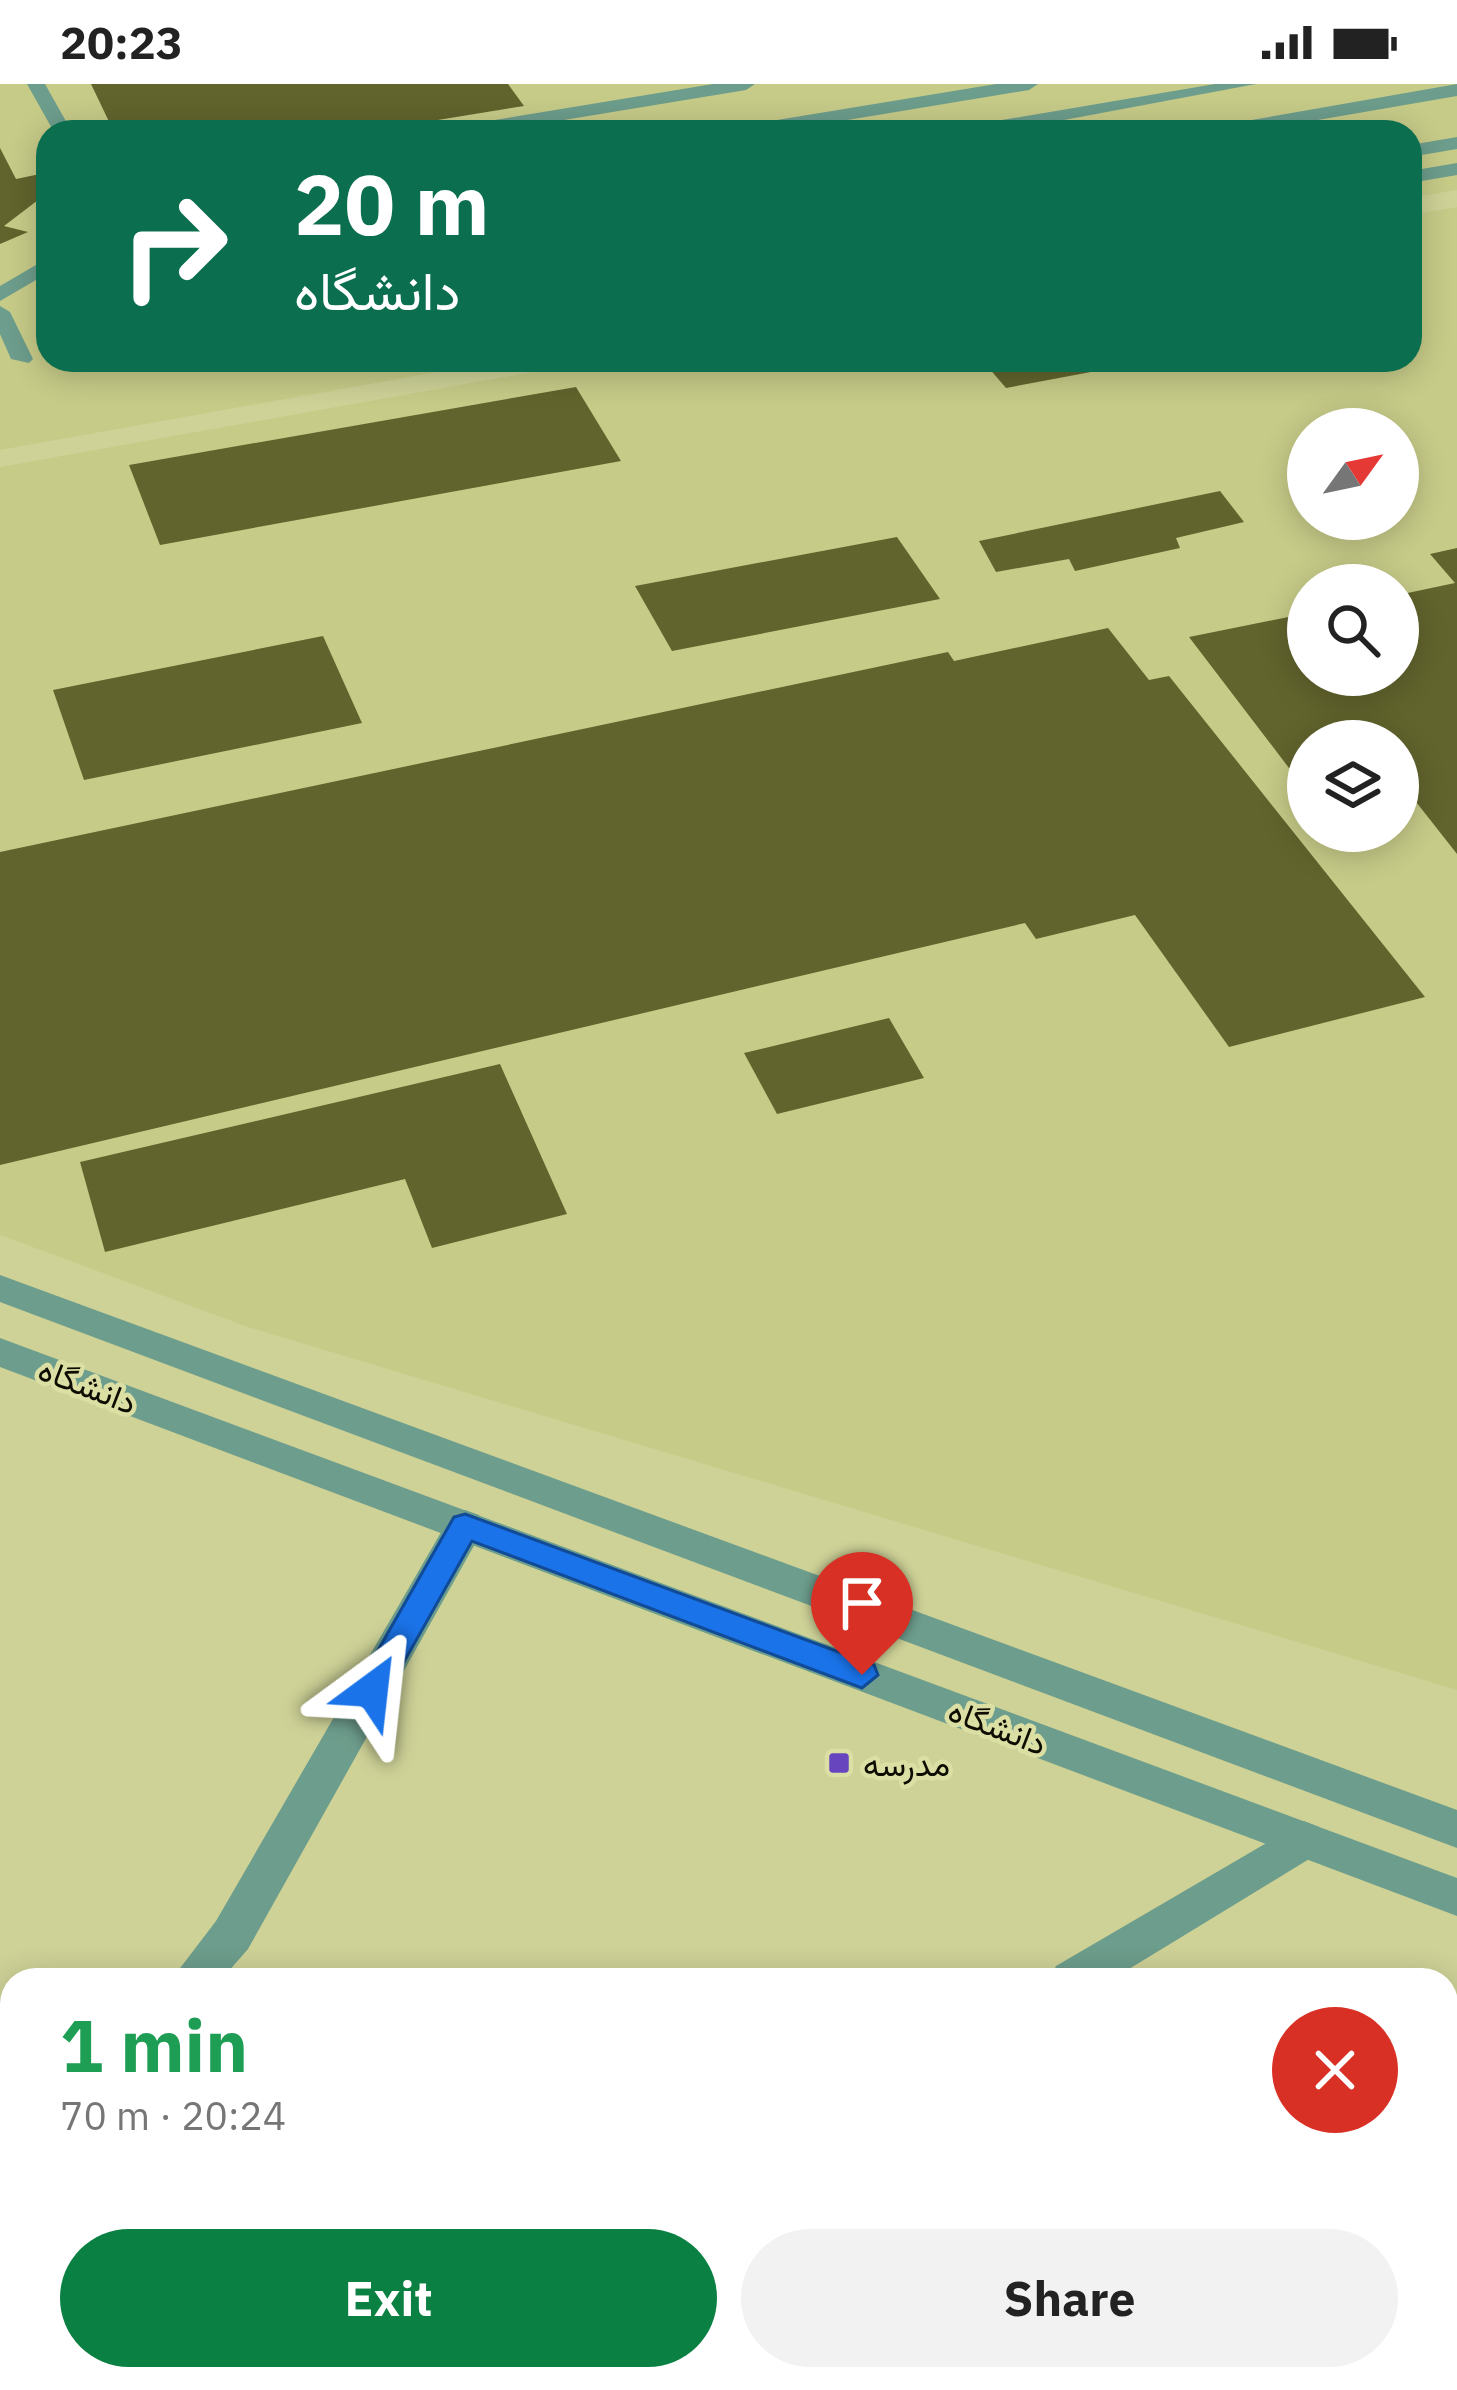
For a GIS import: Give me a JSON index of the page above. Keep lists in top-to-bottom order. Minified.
{"streets":{"street":["دانشگاه"]},"places":{"transit":["مدرسه"]},"north":"top right","page":{"status":"20:23","turn":["20 m","دانشگاه"],"heading":["1 min","70 m · 20:24"],"buttons":["Exit","Share"]}}
